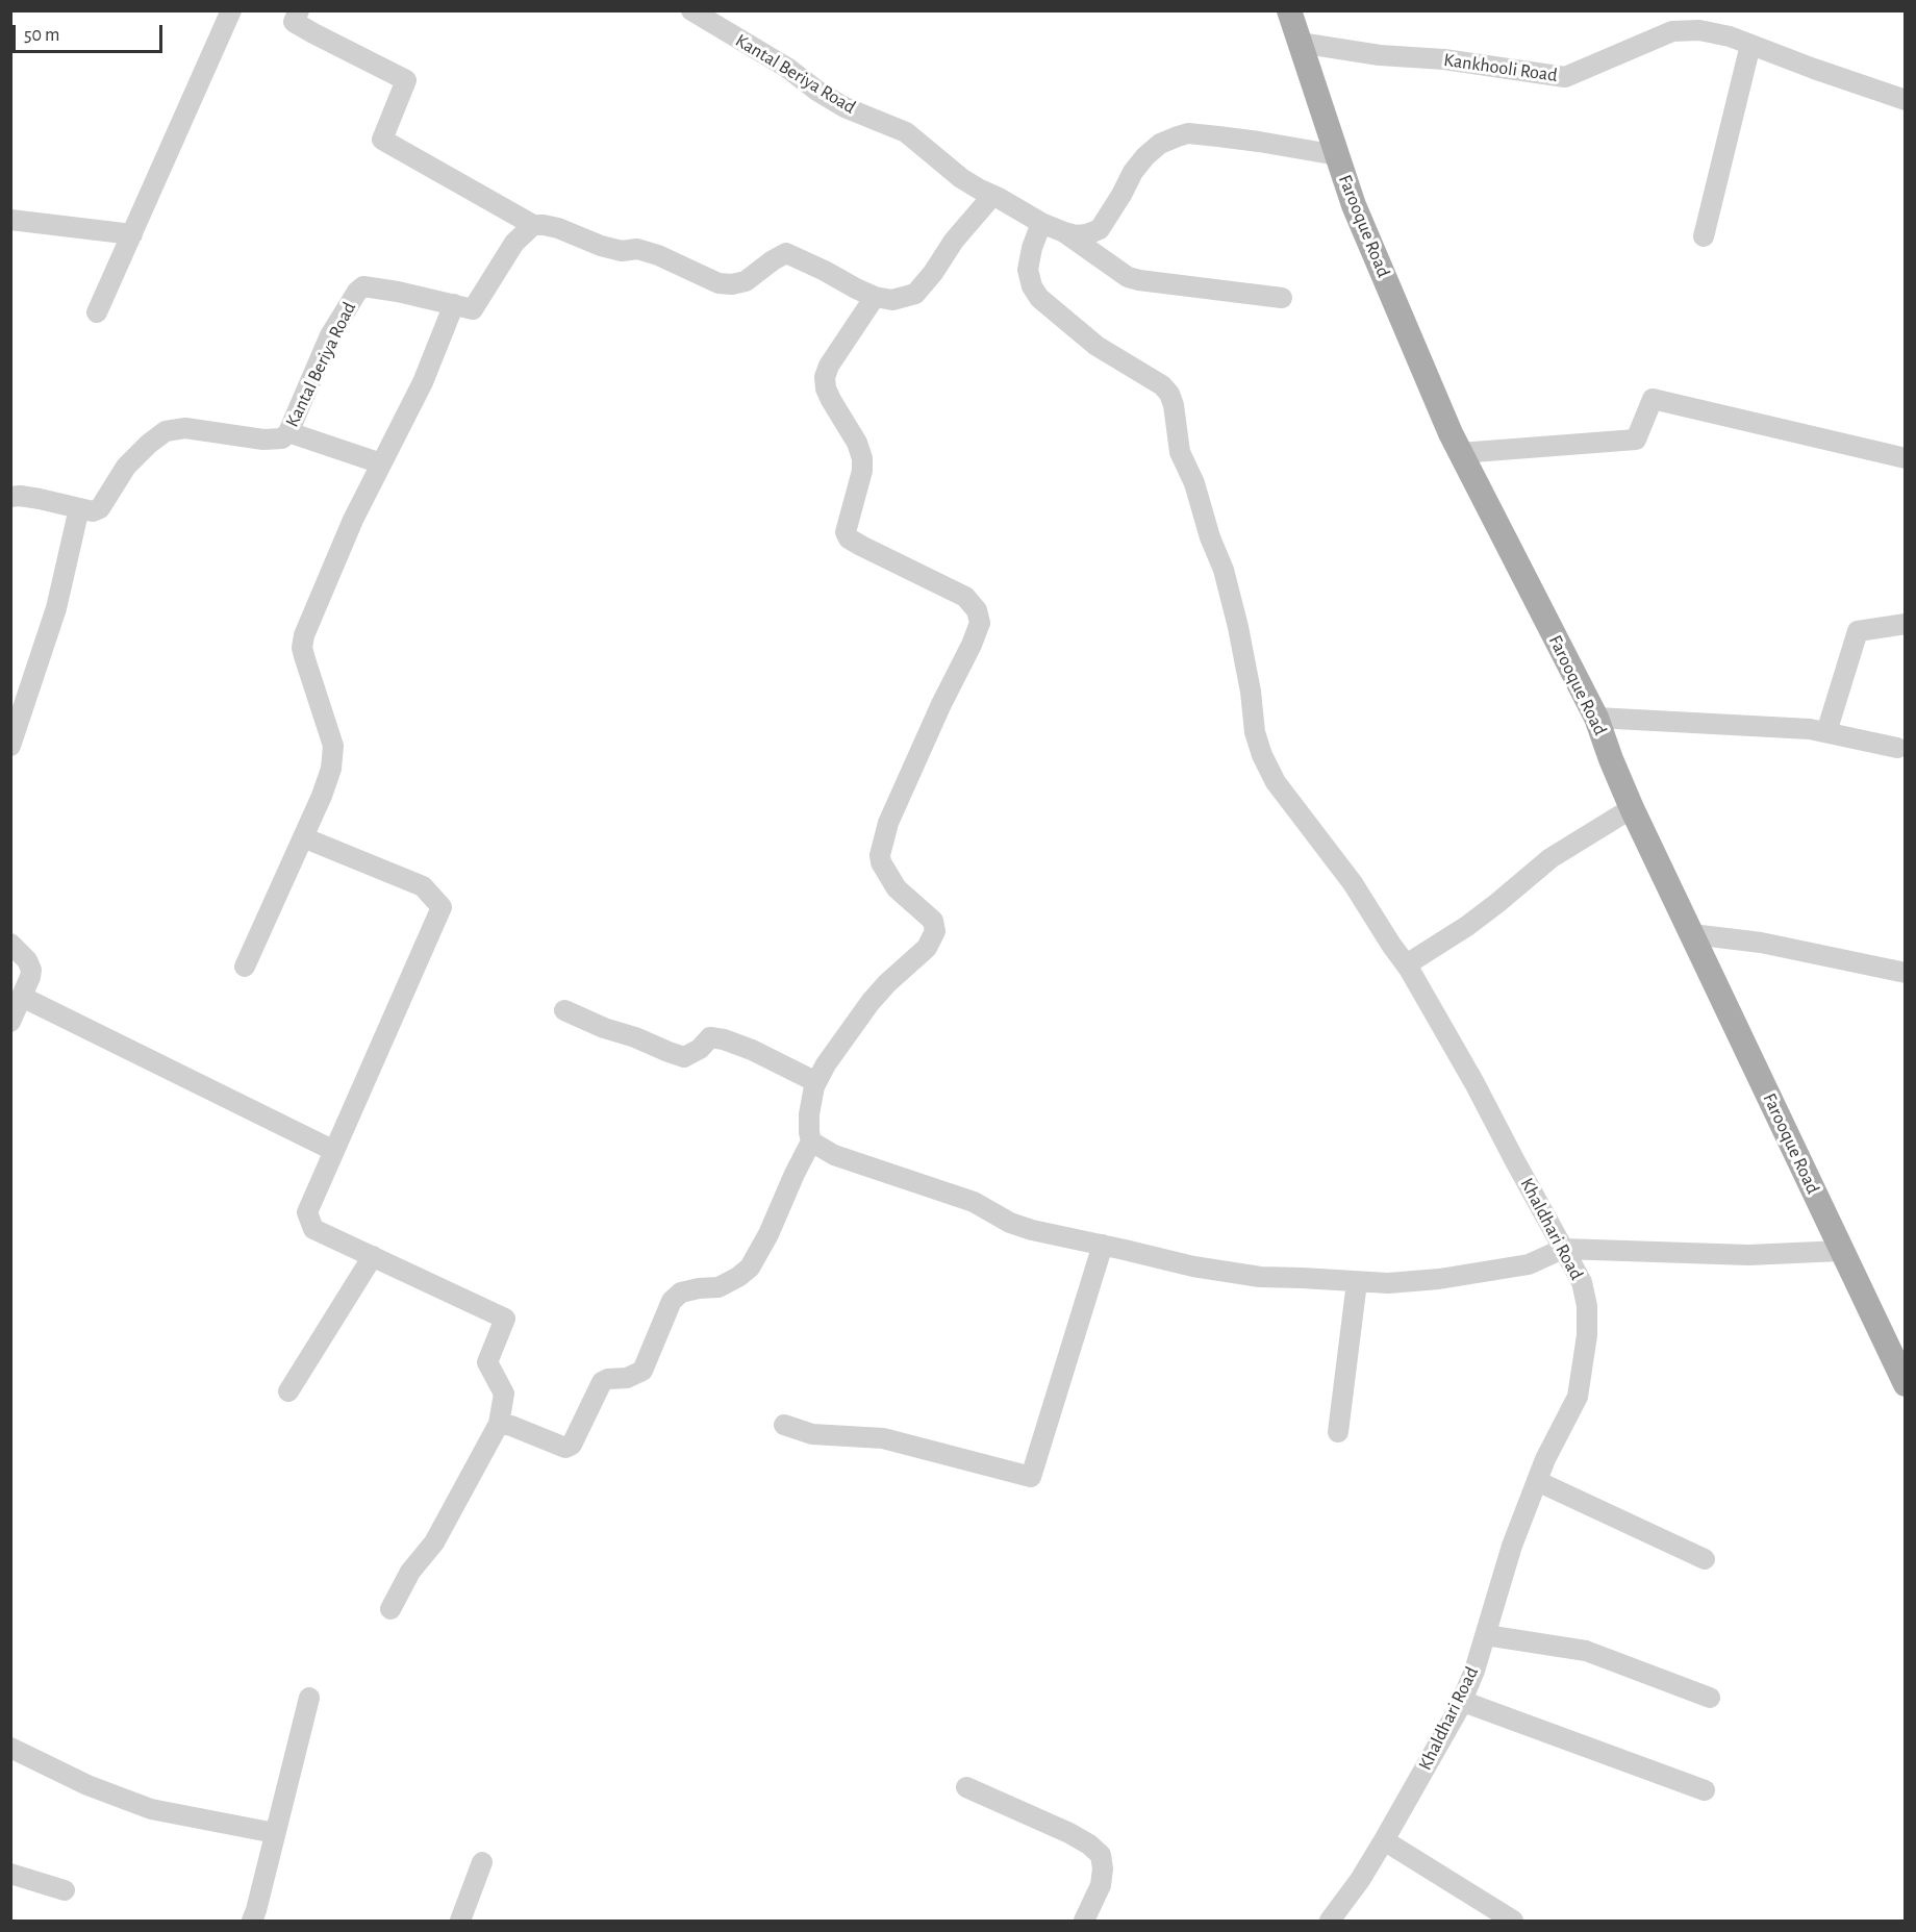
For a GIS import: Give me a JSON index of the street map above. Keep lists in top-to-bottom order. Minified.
{"streets":{"main road":["Farooque Road"],"street":["Kankhooli Road","Kantal Beriya Road","Khaldhari Road"]},"crossings":[["Kankhooli Road","Farooque Road"],["Kantal Beriya Road","Farooque Road"],["Kantal Beriya Road","Khaldhari Road"]],"scale_bar":"50 m"}
